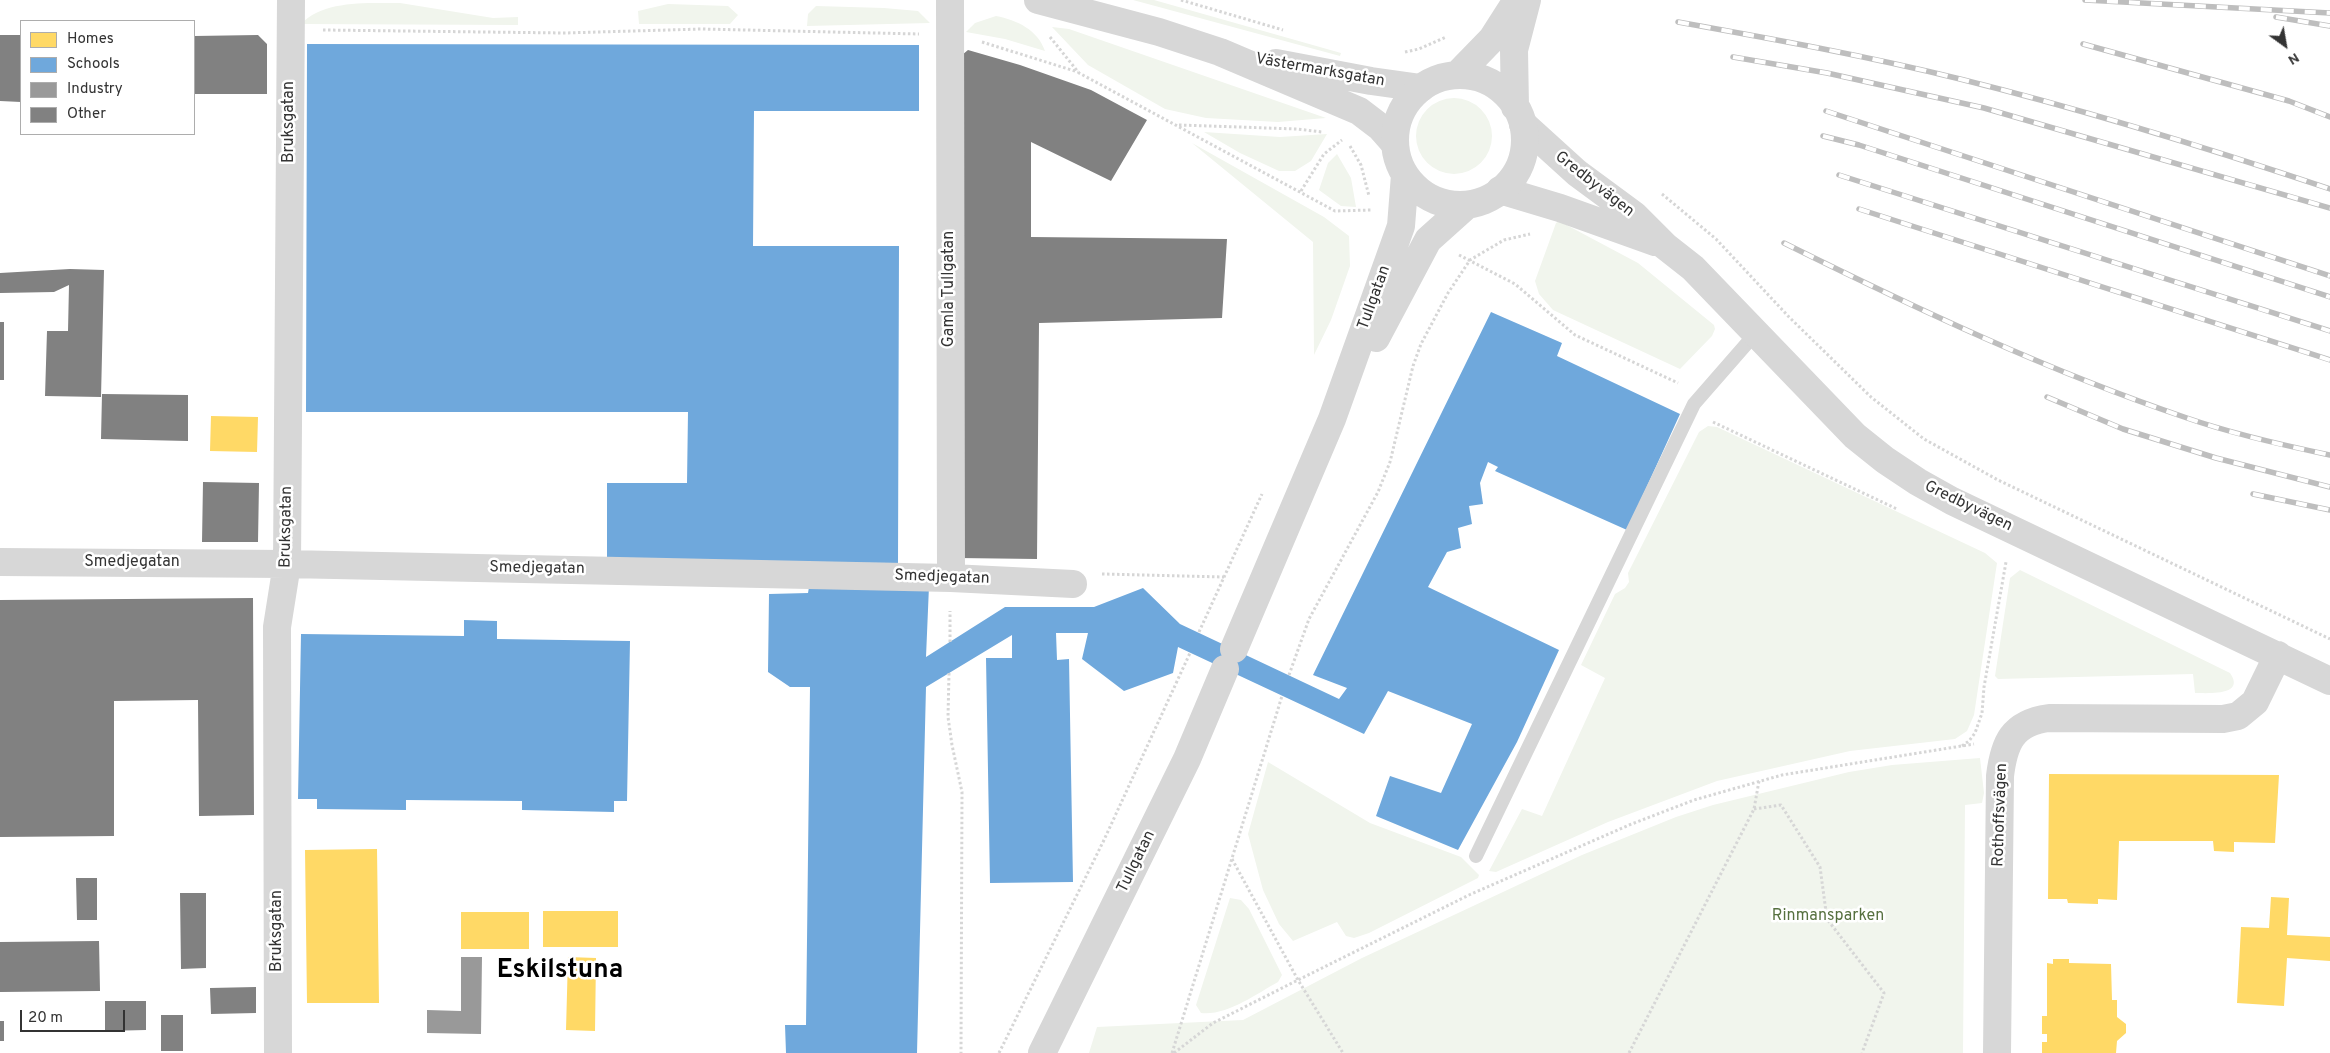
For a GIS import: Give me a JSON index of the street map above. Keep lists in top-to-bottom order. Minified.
{"streets":{"street":["Västermarksgatan","Bruksgatan","Gredbyvägen","Gamla Tullgatan","Tullgatan","Smedjegatan","Rothoffsvägen"]},"crossings":[["Västermarksgatan","Gredbyvägen"],["Västermarksgatan","Tullgatan"],["Bruksgatan","Smedjegatan"],["Gredbyvägen","Tullgatan"],["Gredbyvägen","Rothoffsvägen"],["Gamla Tullgatan","Smedjegatan"]],"districts":["Eskilstuna"],"parks":["Rinmansparken"],"legend":["Homes","Schools","Industry","Other"],"scale_bar":"20 m","north":"bottom right"}
